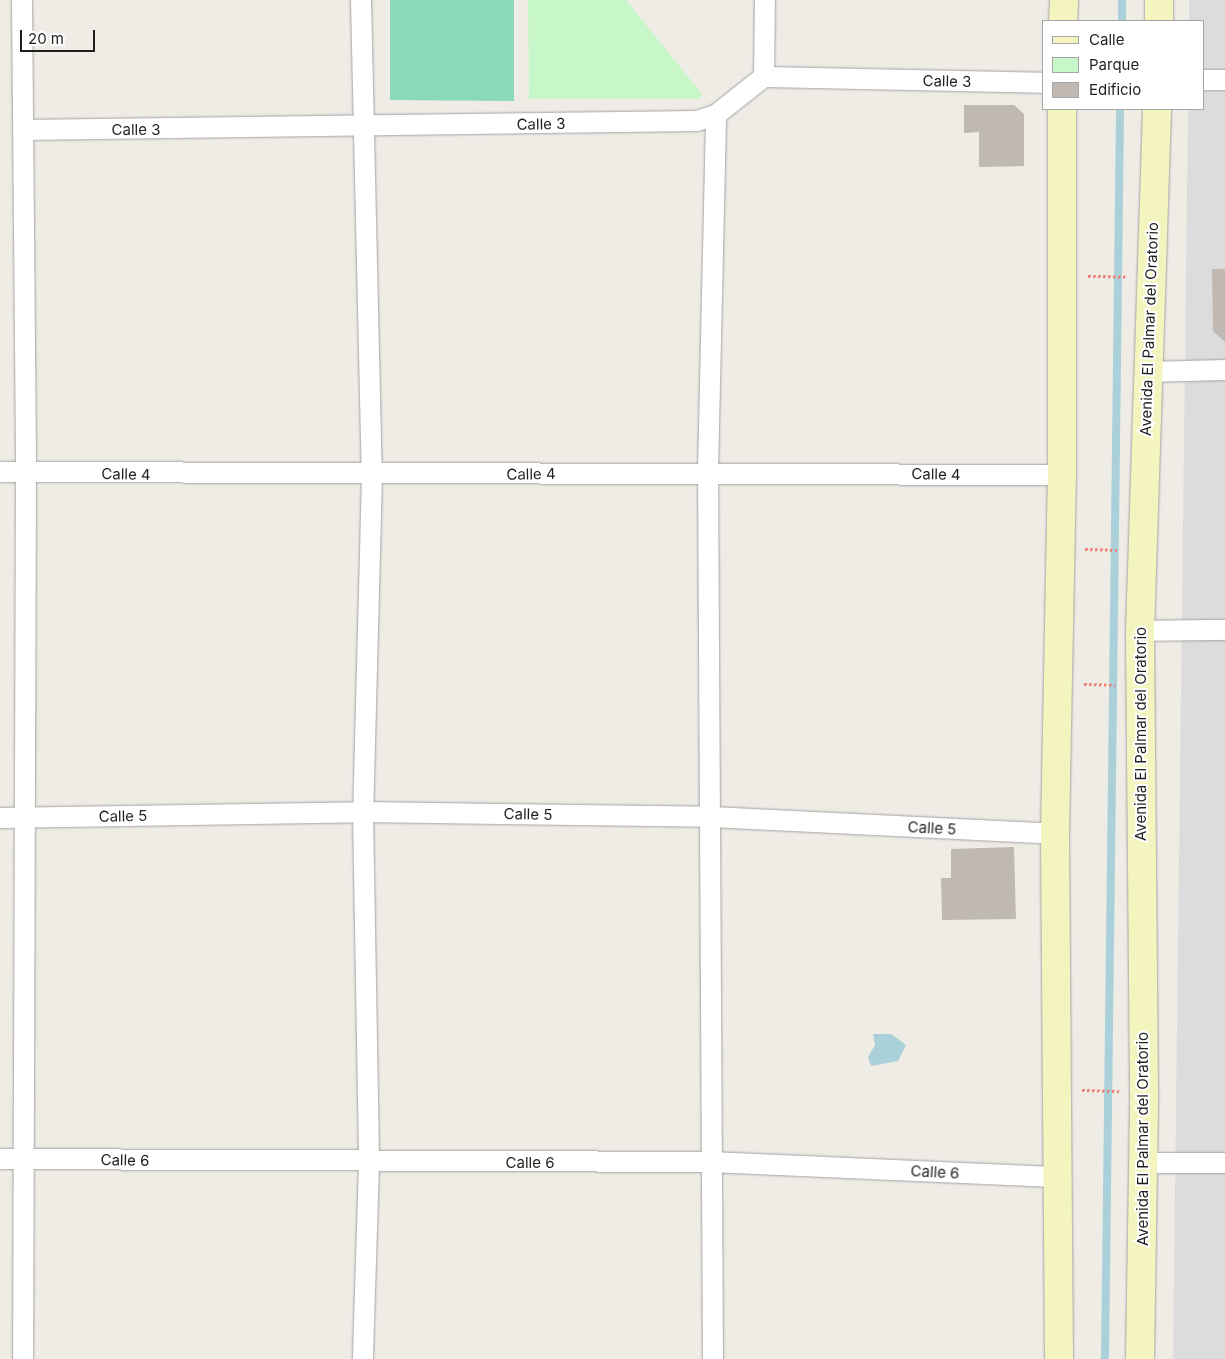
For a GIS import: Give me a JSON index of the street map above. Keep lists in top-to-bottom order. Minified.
{"streets":{"main road":["Avenida El Palmar del Oratorio"],"street":["Calle 3","Calle 4","Calle 5","Calle 6"]},"legend":["Calle","Parque","Edificio"],"scale_bar":"20 m"}
